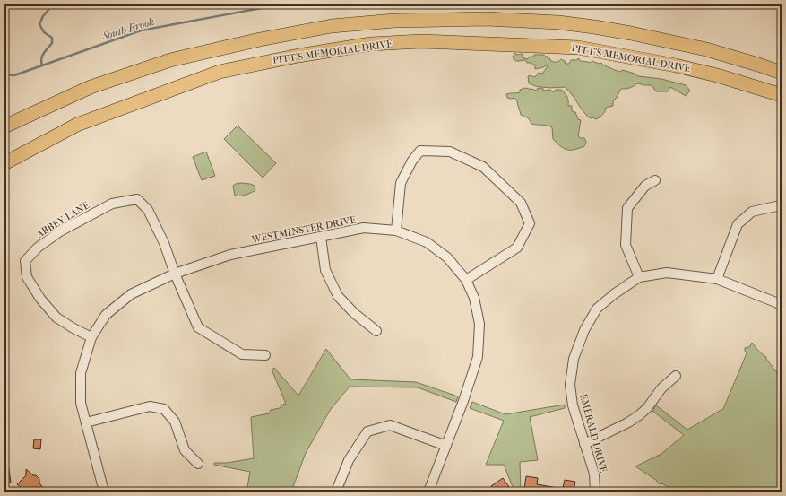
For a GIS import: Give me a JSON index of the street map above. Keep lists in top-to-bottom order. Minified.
{"streets":{"highway":["PITT'S MEMORIAL DRIVE"],"street":["ABBEY LANE","WESTMINSTER DRIVE","EMERALD DRIVE"]},"crossings":[["ABBEY LANE","WESTMINSTER DRIVE"]],"water":["South Brook"]}
